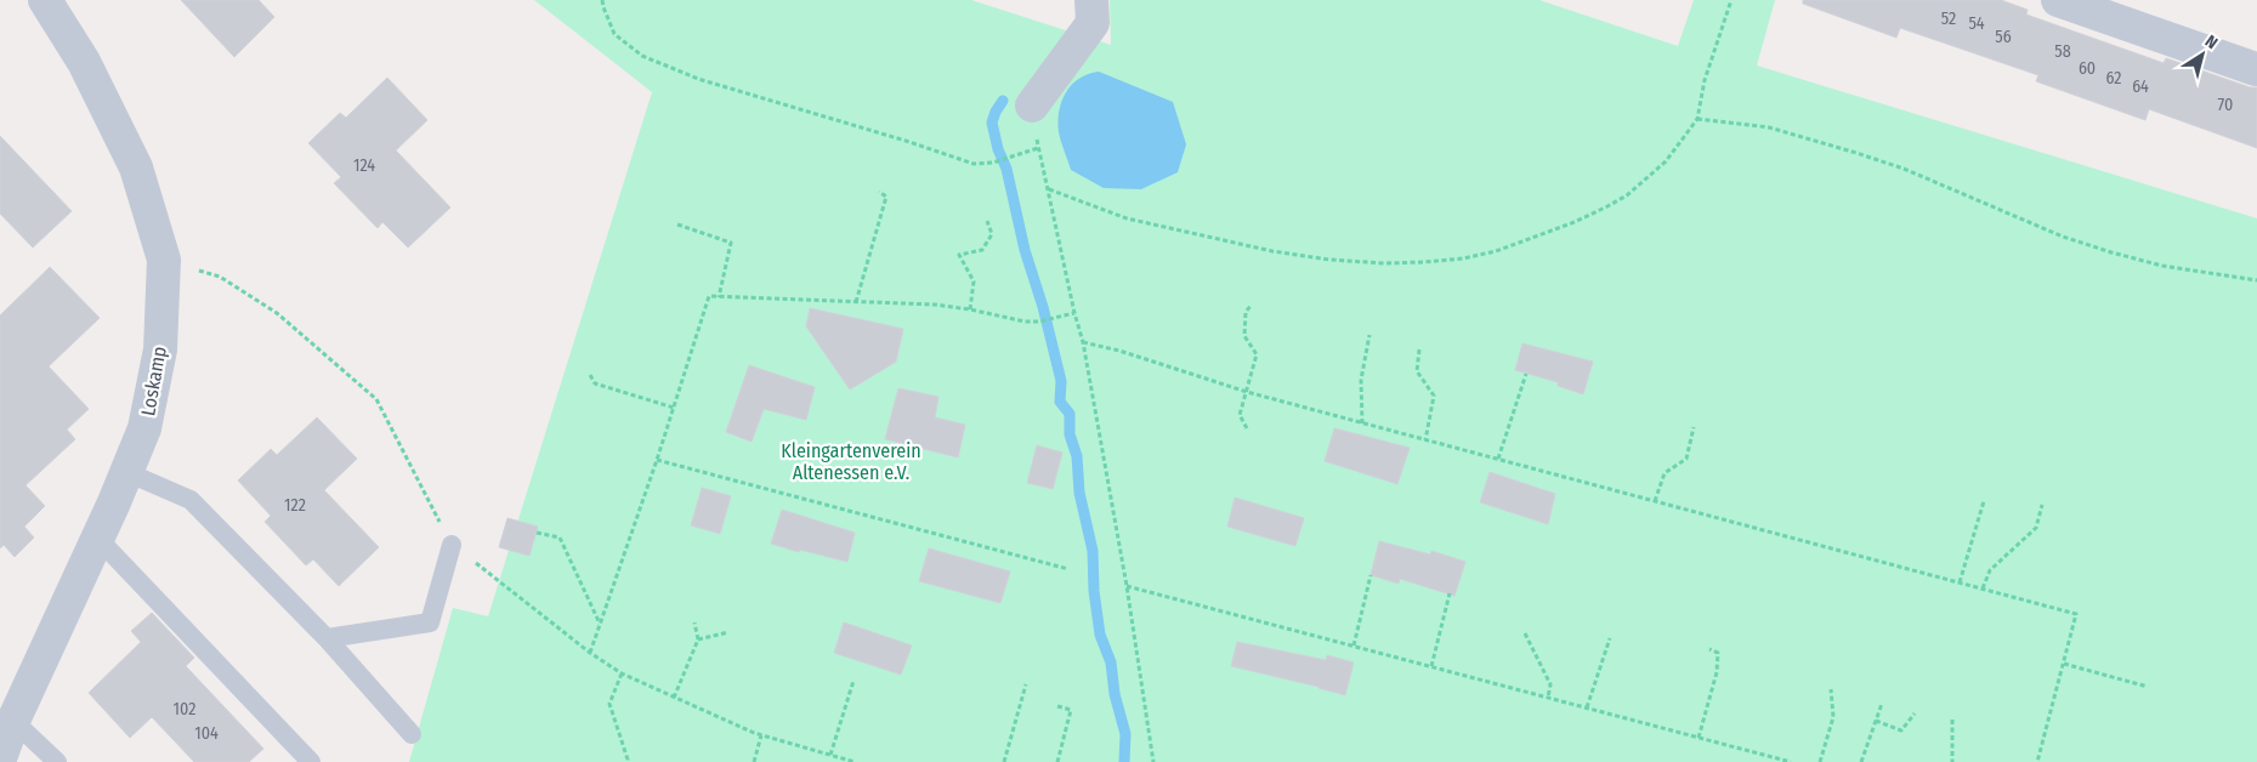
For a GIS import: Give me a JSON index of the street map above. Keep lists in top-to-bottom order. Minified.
{"streets":{"street":["Loskamp"]},"parks":["Kleingartenverein Altenessen e.V."],"house_numbers":["52","54","56","58","60","62","64","70","124","122","102","104"],"north":"top right"}
